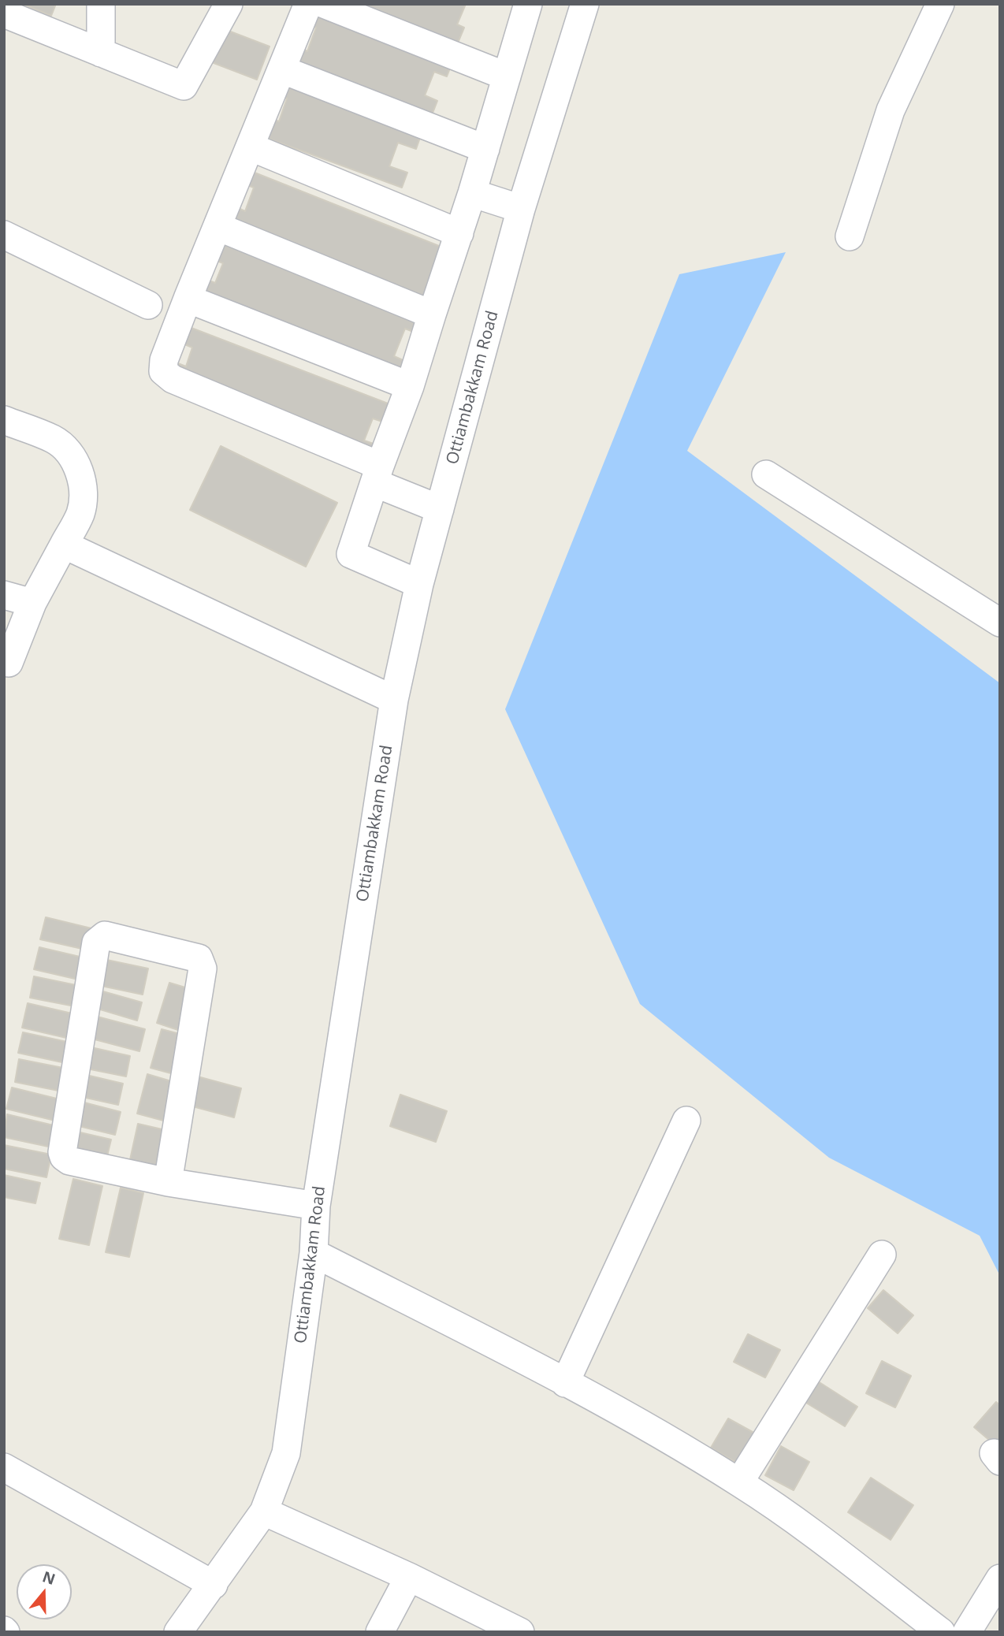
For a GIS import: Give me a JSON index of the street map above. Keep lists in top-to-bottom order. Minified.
{"streets":{"street":["Ottiambakkam Road"]},"north":"top"}
